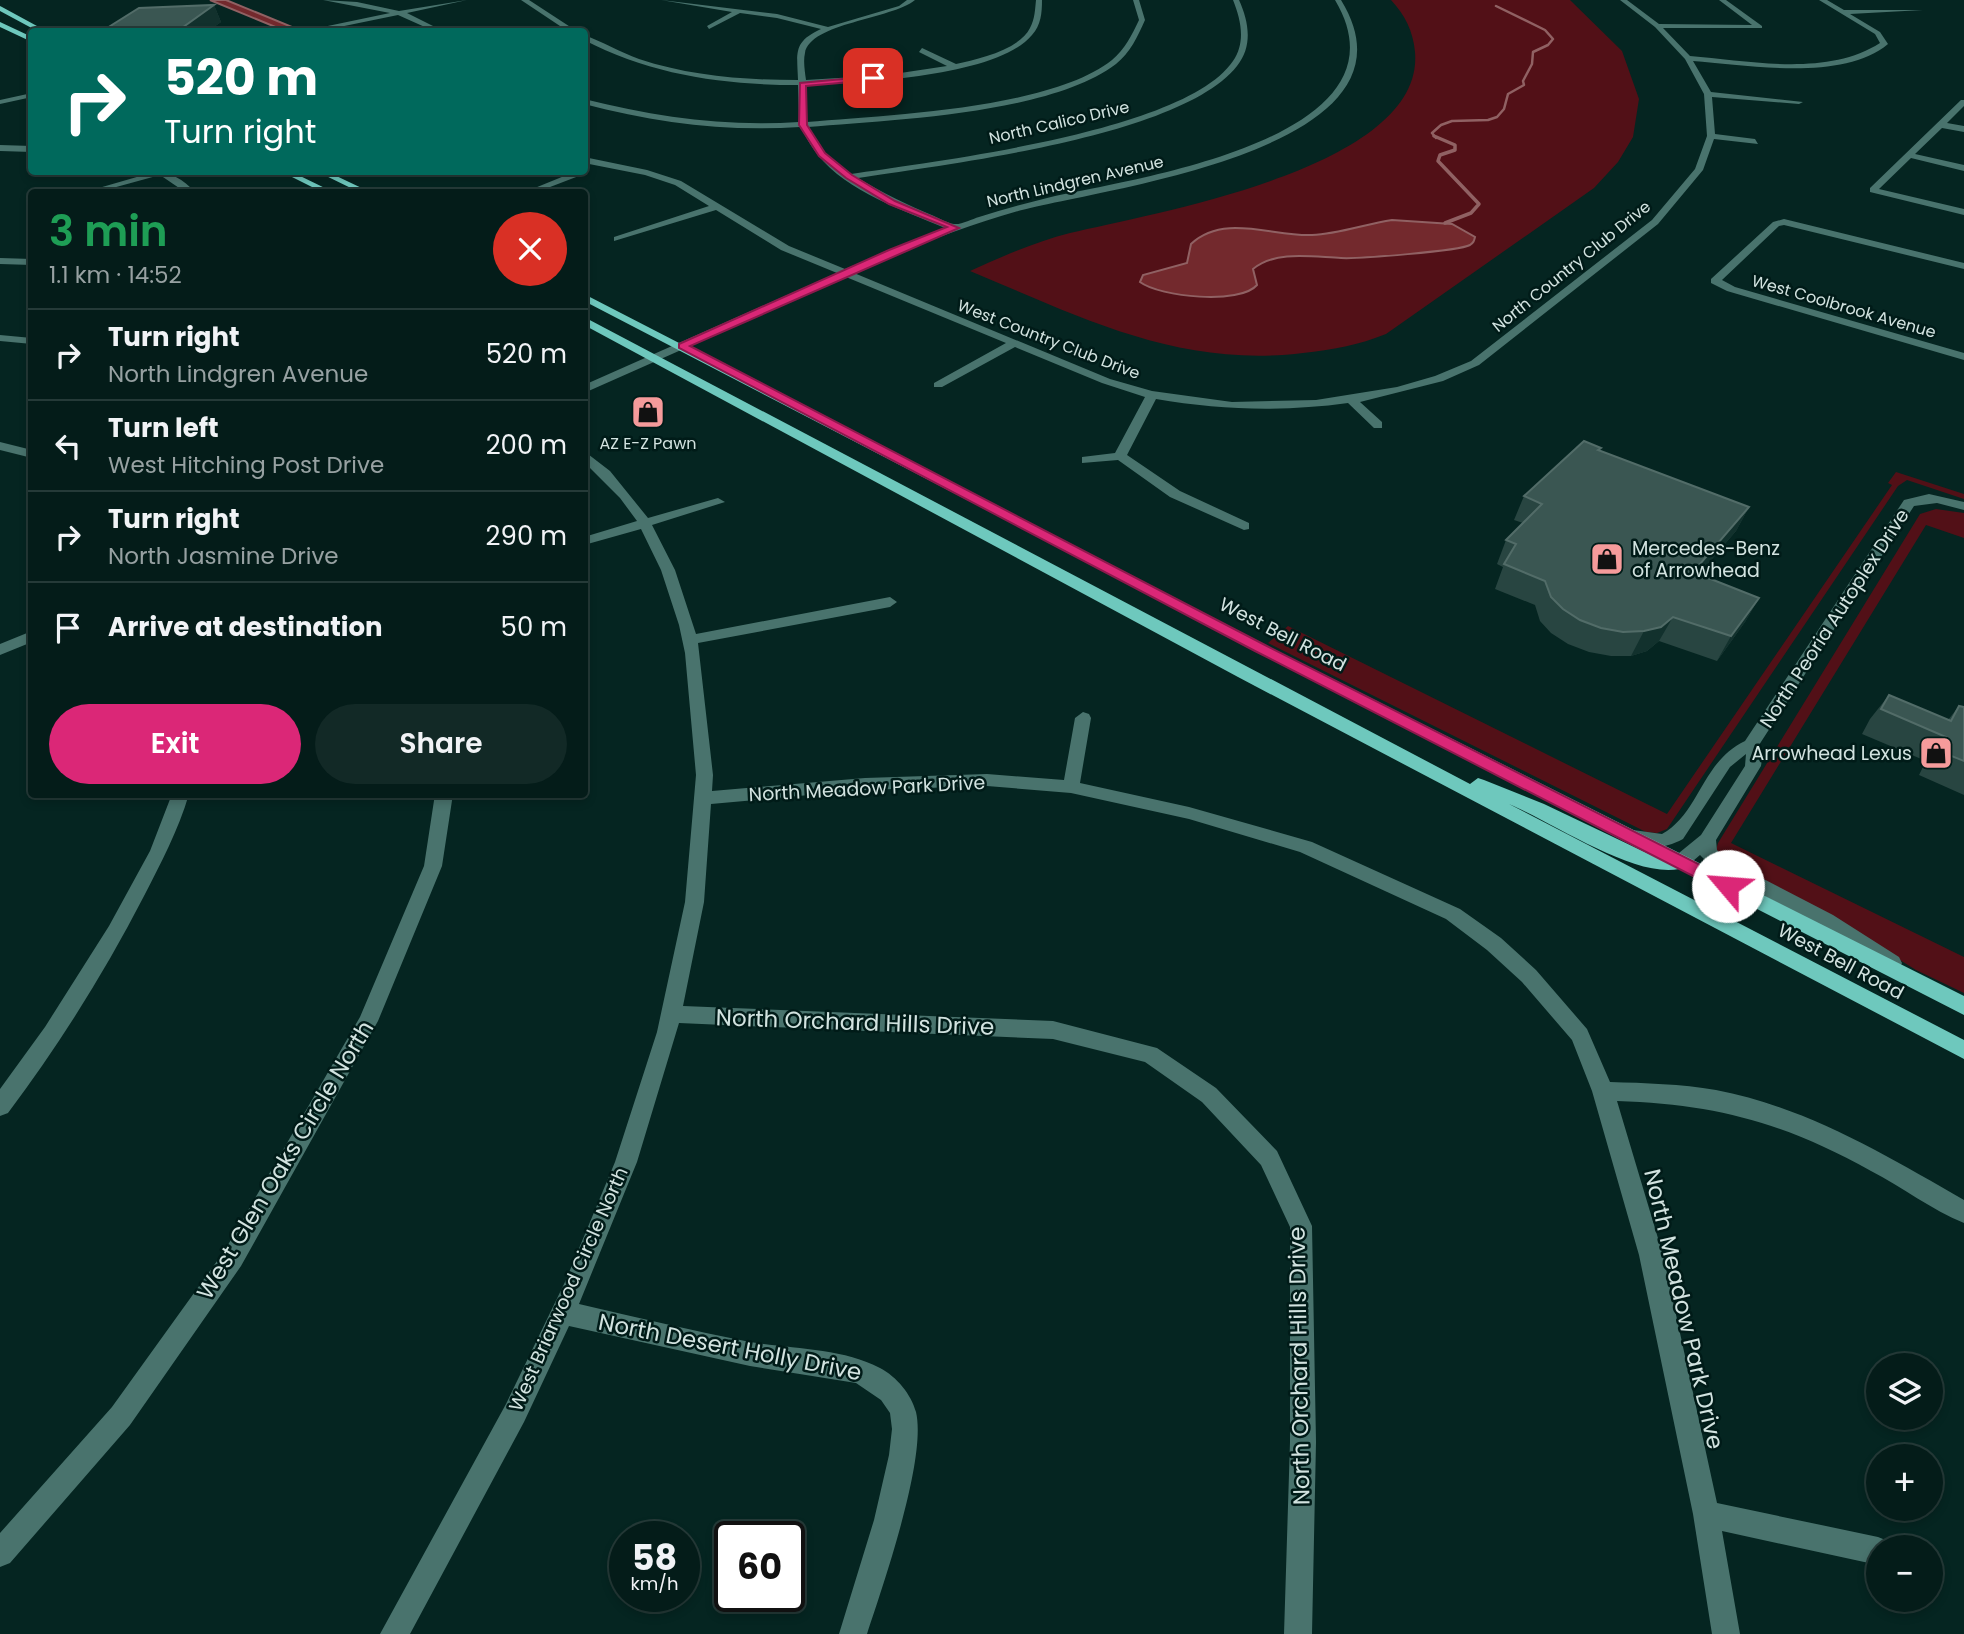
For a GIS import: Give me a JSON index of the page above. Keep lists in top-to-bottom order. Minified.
{"streets":{"main road":["West Bell Road"],"street":["North Calico Drive","North Lindgren Avenue","North Country Club Drive","West Coolbrook Avenue","West Country Club Drive","North Peoria Autoplex Drive","North Meadow Park Drive","North Orchard Hills Drive","West Glen Oaks Circle North","West Briarwood Circle North","North Desert Holly Drive"]},"crossings":[["North Lindgren Avenue","West Country Club Drive"],["North Lindgren Avenue","West Bell Road"],["North Country Club Drive","West Country Club Drive"],["North Peoria Autoplex Drive","West Bell Road"],["North Meadow Park Drive","West Briarwood Circle North"],["North Orchard Hills Drive","West Briarwood Circle North"],["West Briarwood Circle North","North Desert Holly Drive"]],"places":{"shop":["AZ E-Z Pawn","Mercedes-Benz of Arrowhead","Arrowhead Lexus"]},"page":{"turn":["520 m","Turn right"],"heading":["3 min","1.1 km · 14:52"],"list":[{"name":"Turn right","note":"North Lindgren Avenue","value":"520 m"},{"name":"Turn left","note":"West Hitching Post Drive","value":"200 m"},{"name":"Turn right","note":"North Jasmine Drive","value":"290 m"},{"name":"Arrive at destination","value":"50 m"}],"buttons":["Exit","Share"],"map_buttons":["+","−"],"speed":"58 km/h","limit":"60"}}
